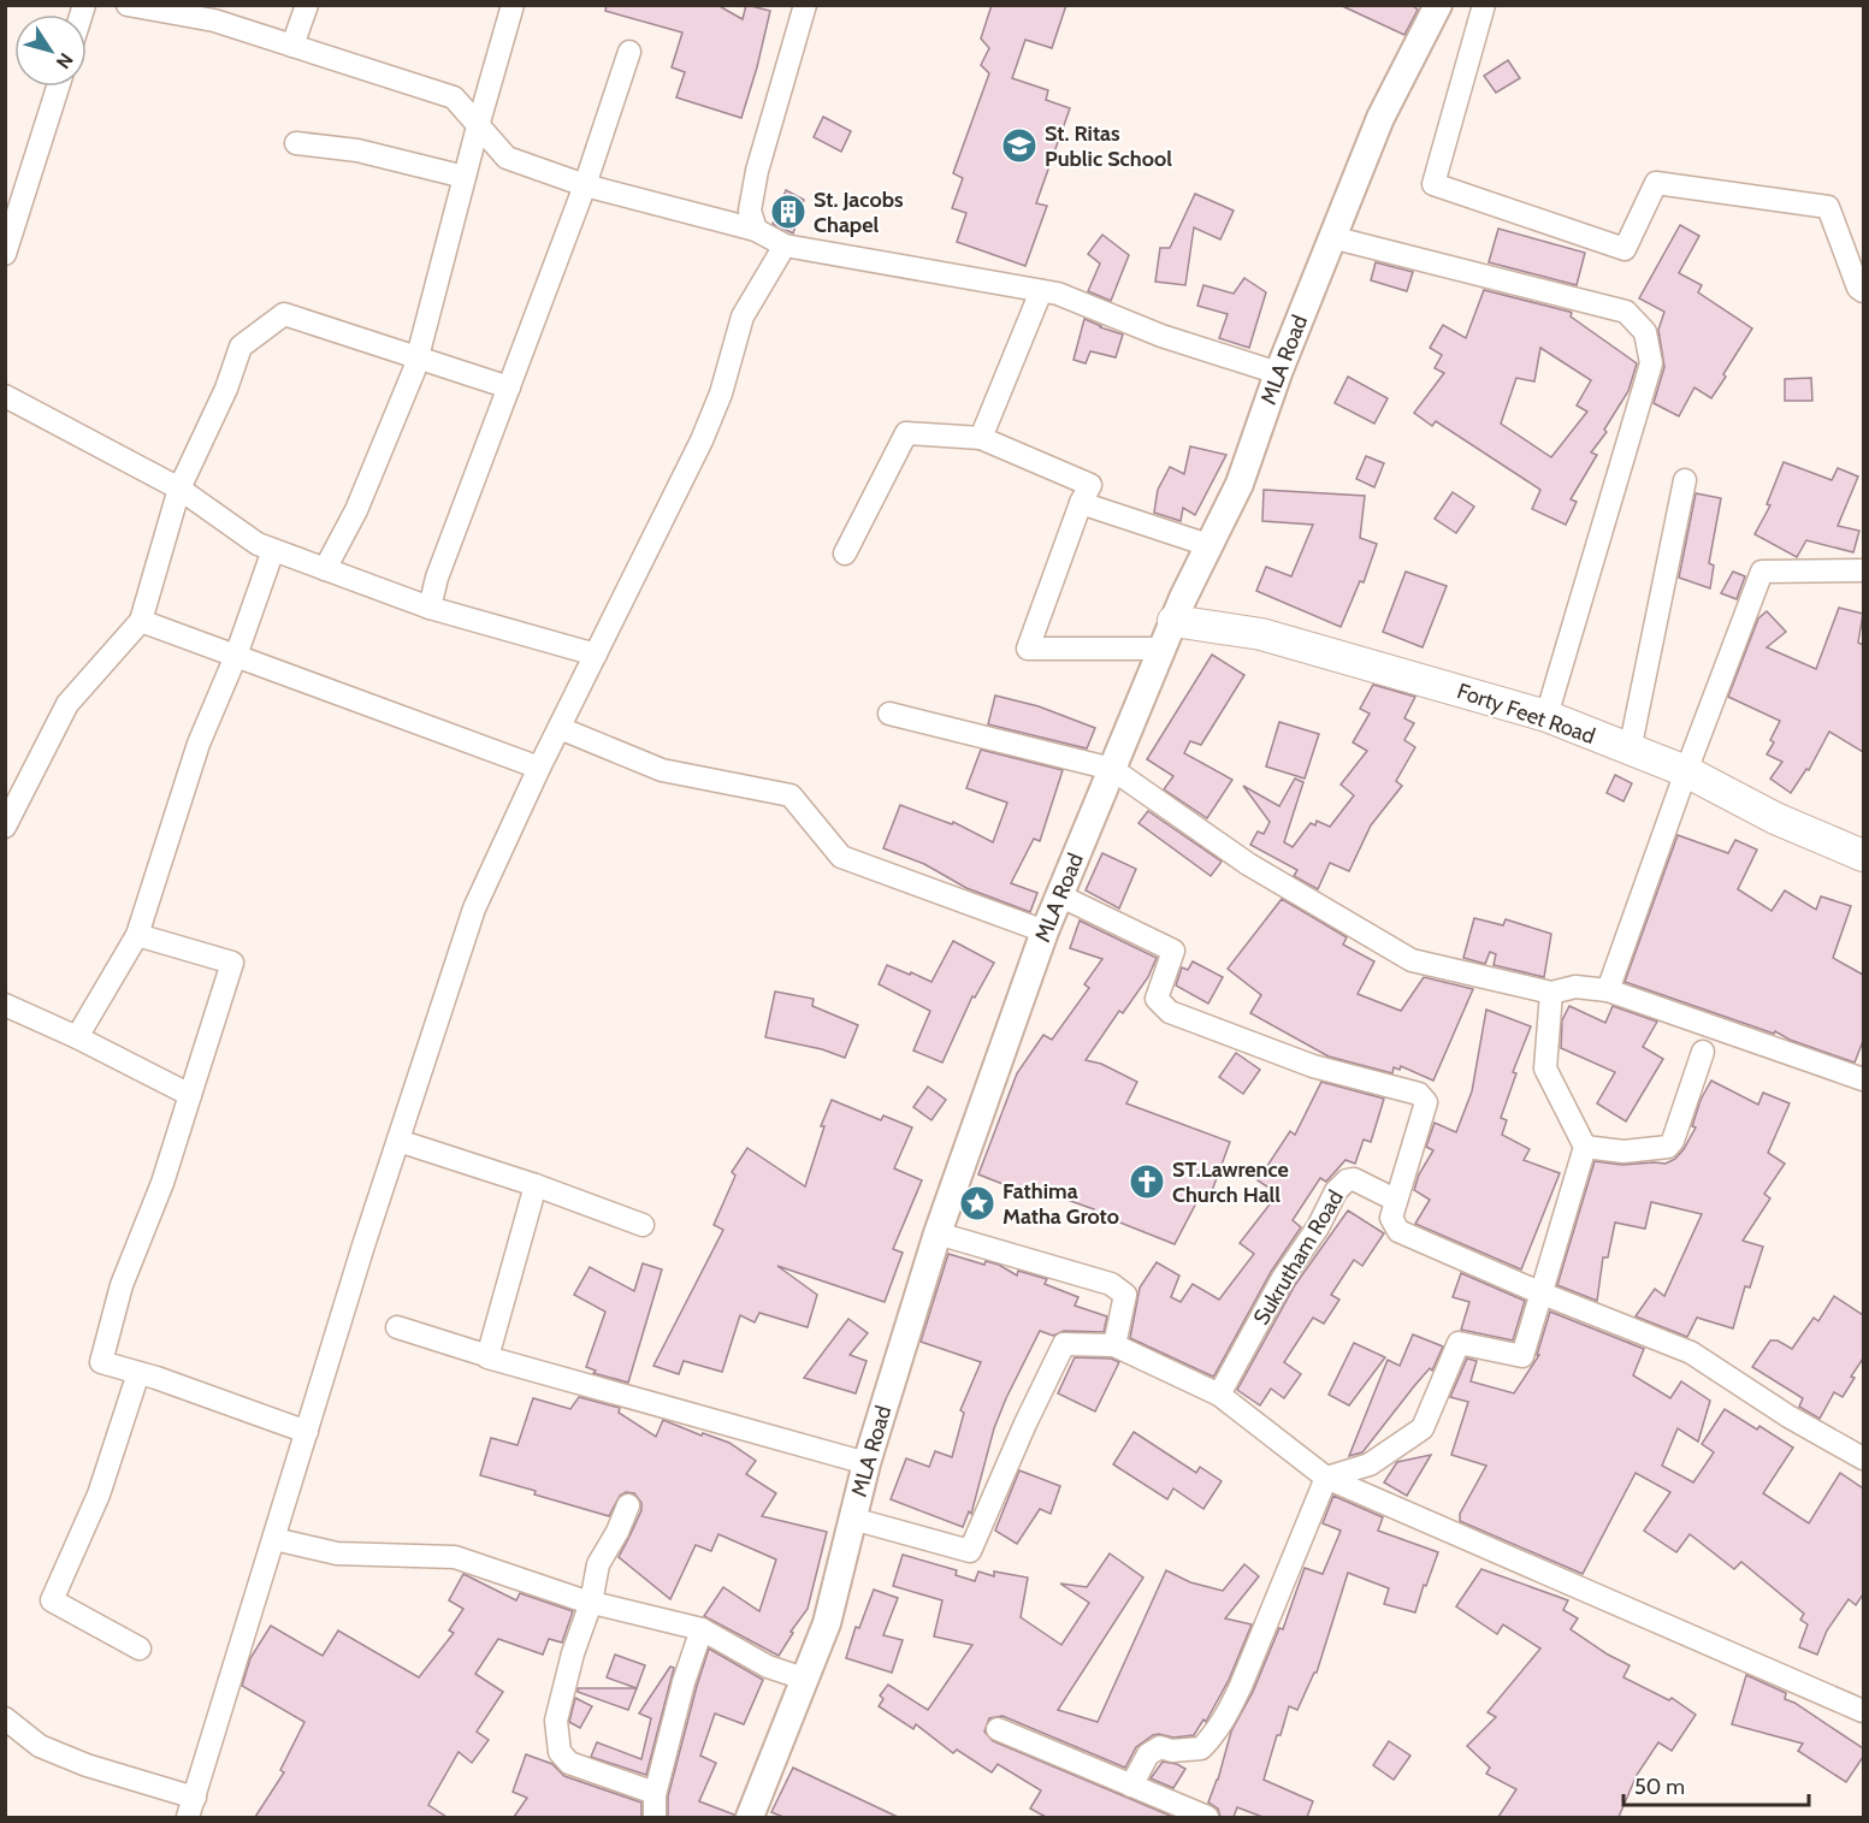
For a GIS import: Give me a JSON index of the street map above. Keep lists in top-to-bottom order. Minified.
{"streets":{"main road":["Forty Feet Road"],"street":["MLA Road","Sukrutham Road"]},"crossings":[["MLA Road","Forty Feet Road"]],"places":{"school or university":["St. Ritas Public School"],"building":["St. Jacobs Chapel"],"church":["ST.Lawrence Church Hall"],"place":["Fathima Matha Groto"]},"scale_bar":"50 m","north":"bottom right"}
